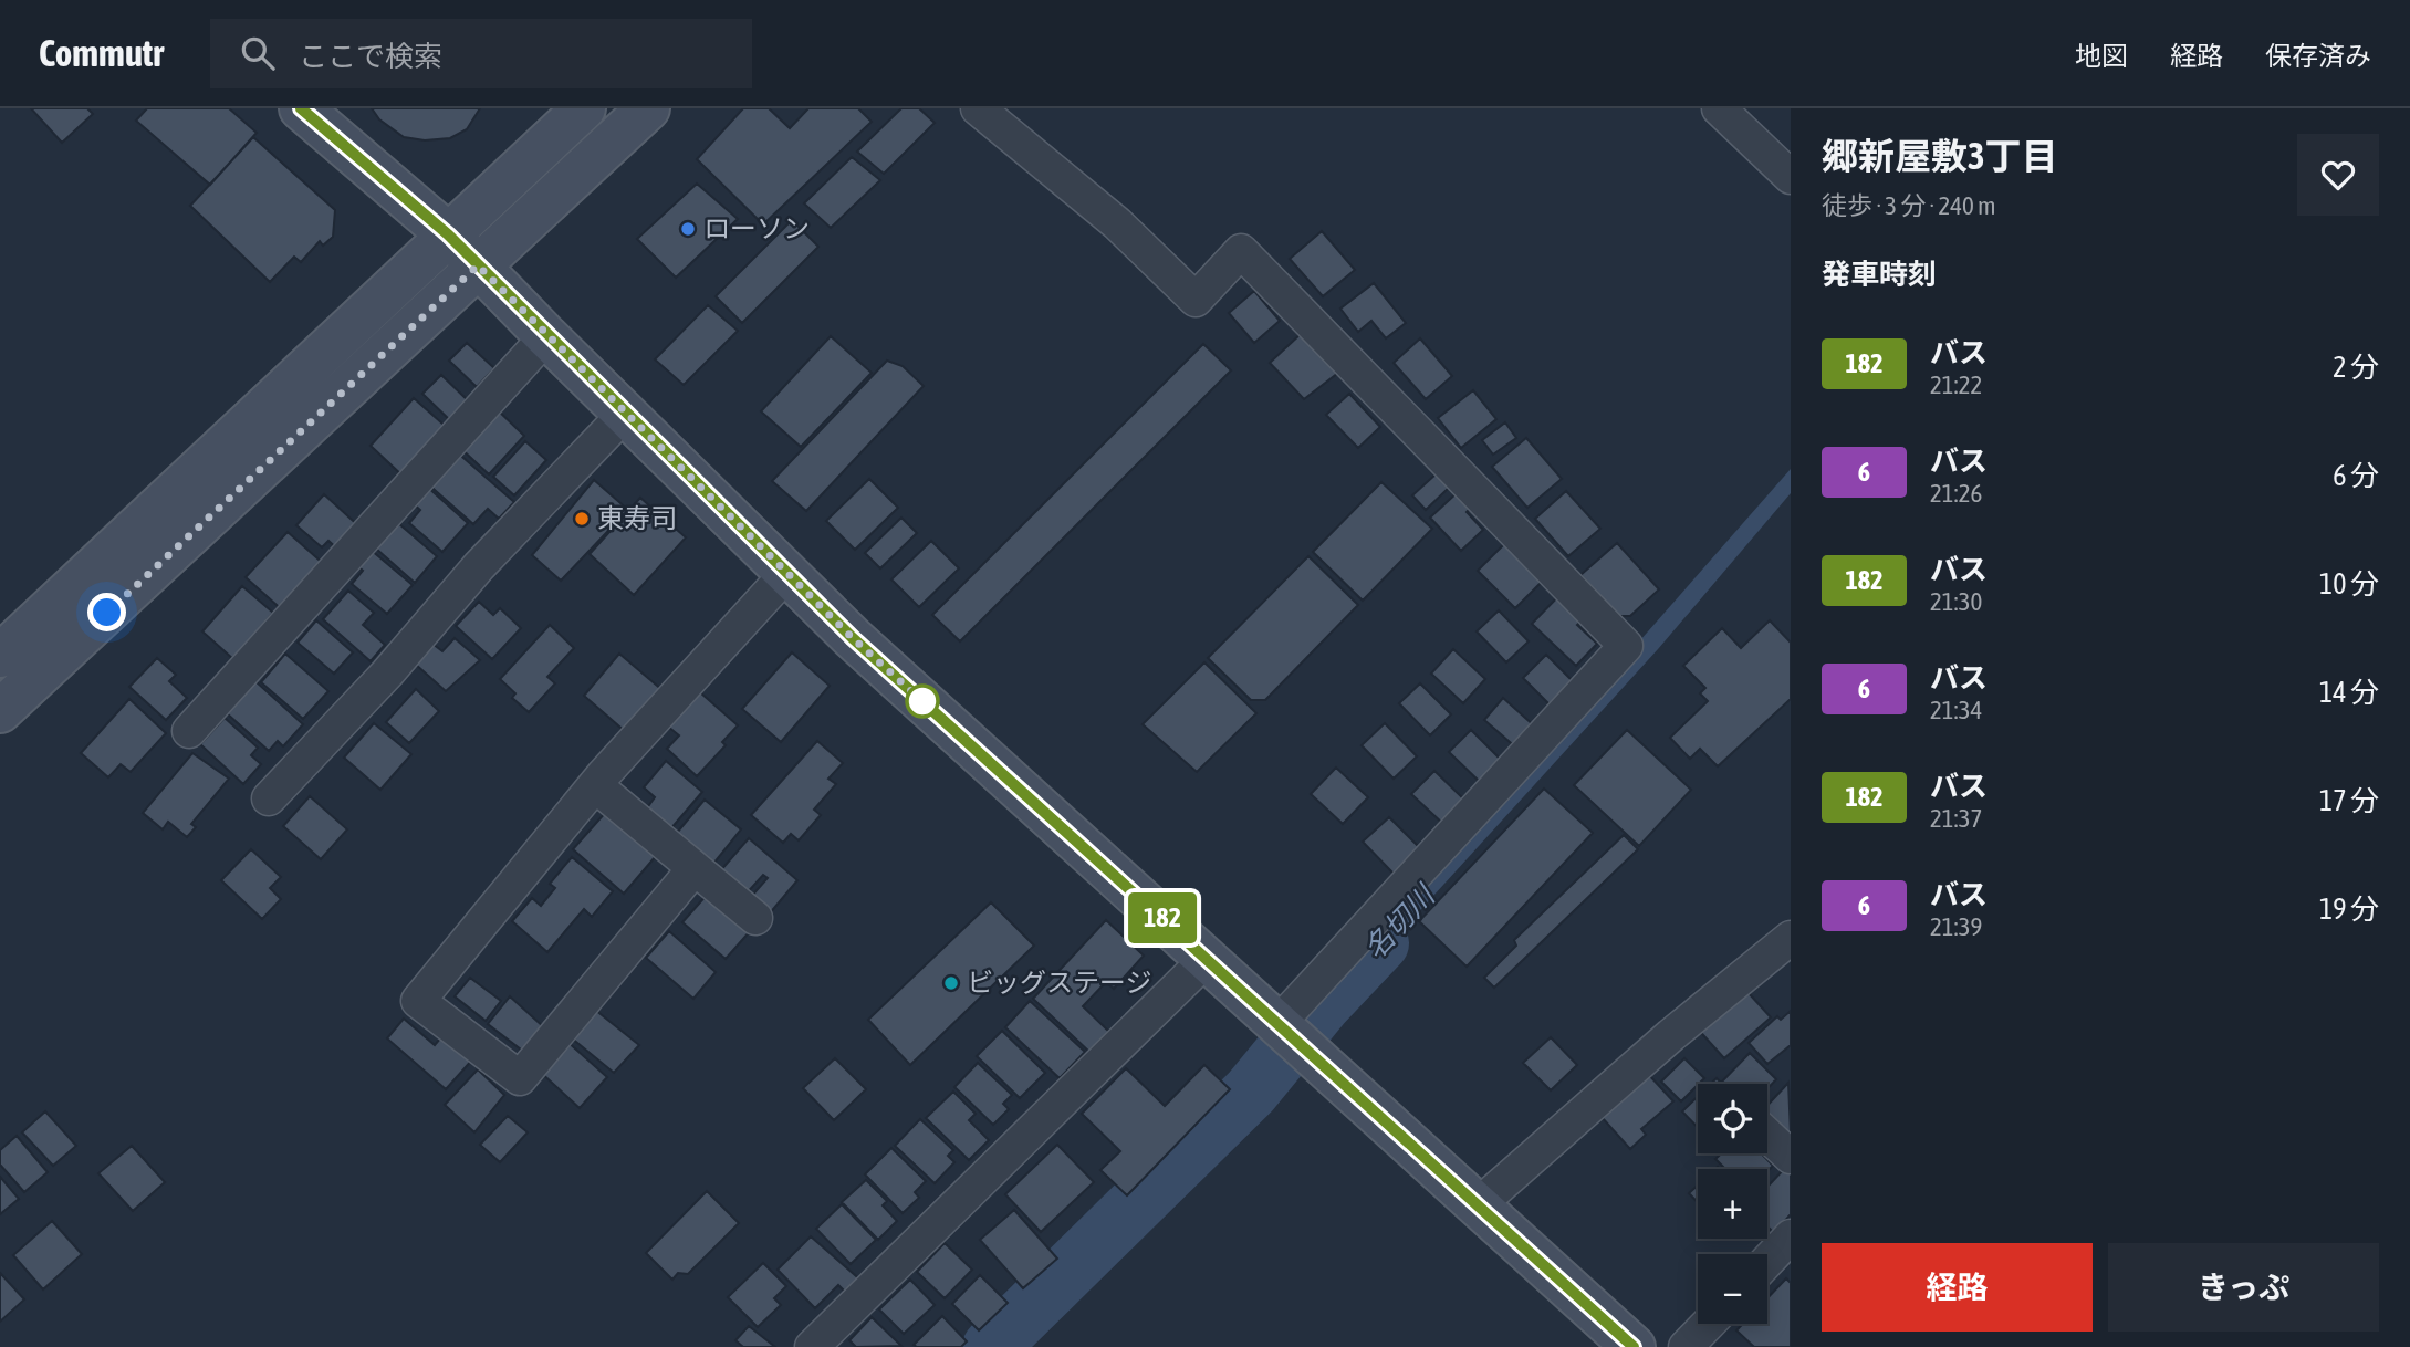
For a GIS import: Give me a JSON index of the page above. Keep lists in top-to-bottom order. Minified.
{"water":["名切川"],"places":["ローソン","東寿司","ビッグステージ"],"lines":["bus line 182"],"page":{"header":"Commutr","search":"ここで検索","nav":["地図","経路","保存済み"],"on_map":"182","heading":[["郷新屋敷3丁目","徒歩 · 3 分 · 240 m"],"発車時刻"],"list":[{"mark":"182","name":"バス","note":"21:22","value":"2 分"},{"mark":"6","name":"バス","note":"21:26","value":"6 分"},{"mark":"182","name":"バス","note":"21:30","value":"10 分"},{"mark":"6","name":"バス","note":"21:34","value":"14 分"},{"mark":"182","name":"バス","note":"21:37","value":"17 分"},{"mark":"6","name":"バス","note":"21:39","value":"19 分"}],"map_buttons":["+","−"],"buttons":["経路","きっぷ"]}}
